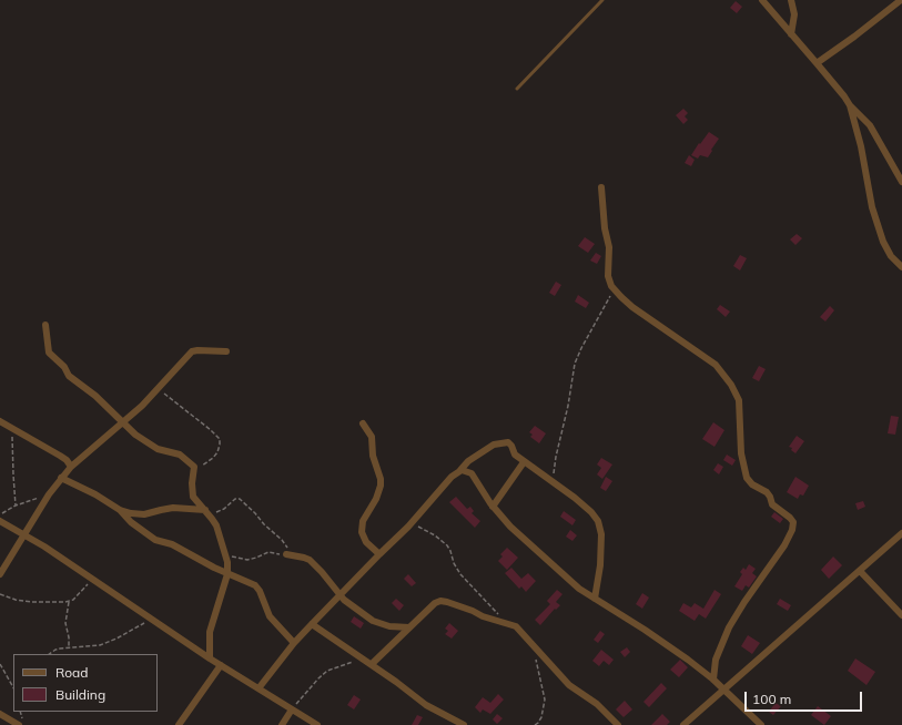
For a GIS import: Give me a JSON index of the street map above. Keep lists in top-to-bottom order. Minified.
{"legend":["Road","Building"],"scale_bar":"100 m"}
